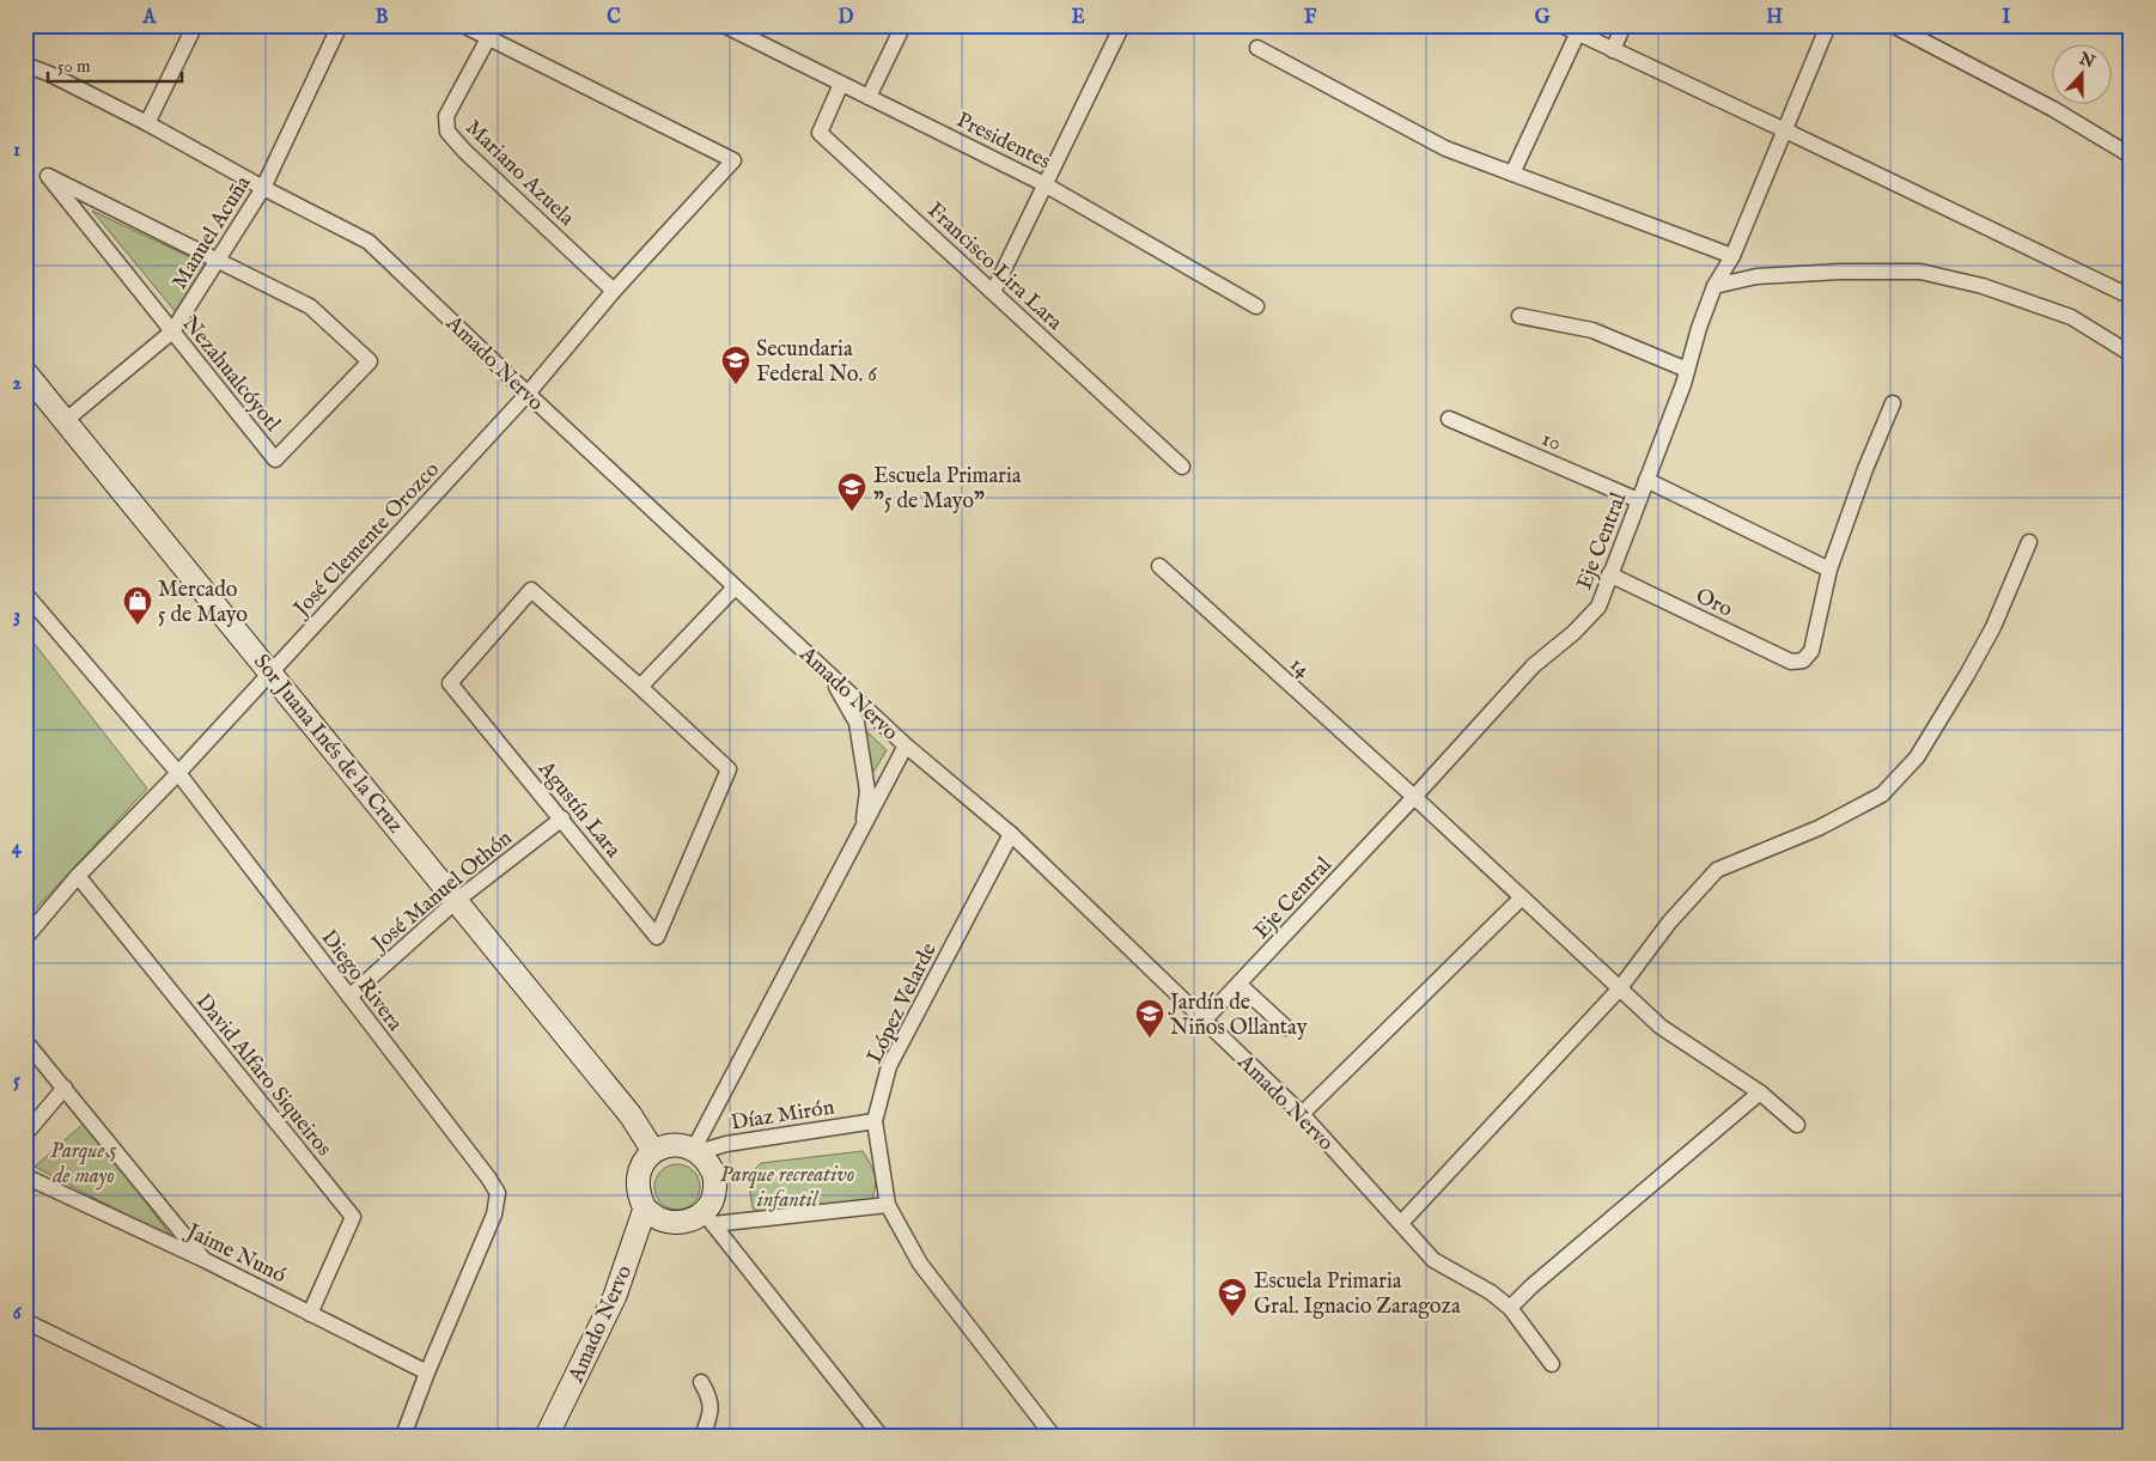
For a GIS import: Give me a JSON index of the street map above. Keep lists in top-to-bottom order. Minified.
{"streets":{"main road":["Amado Nervo","Sor Juana Inés de la Cruz"],"street":["Presidentes","Mariano Azuela","Manuel Acuña","Francisco Lira Lara","Nezahualcóyotl","10","José Clemente Orozco","Eje Central","Oro","14","Agustín Lara","José Manuel Othón","Diego Rivera","López Velarde","David Alfaro Siqueiros","Díaz Mirón","Jaime Nunó"]},"crossings":[["Presidentes","Francisco Lira Lara"],["Mariano Azuela","José Clemente Orozco"],["Manuel Acuña","Amado Nervo"],["Manuel Acuña","Nezahualcóyotl"],["Manuel Acuña","Sor Juana Inés de la Cruz"],["Amado Nervo","José Clemente Orozco"],["Amado Nervo","Eje Central"],["Amado Nervo","Sor Juana Inés de la Cruz"],["Amado Nervo","López Velarde"],["Amado Nervo","Díaz Mirón"],["10","Eje Central"],["José Clemente Orozco","Sor Juana Inés de la Cruz"],["José Clemente Orozco","Diego Rivera"],["José Clemente Orozco","David Alfaro Siqueiros"],["Eje Central","Oro"],["Eje Central","14"],["Sor Juana Inés de la Cruz","José Manuel Othón"],["Sor Juana Inés de la Cruz","Díaz Mirón"],["Agustín Lara","José Manuel Othón"],["José Manuel Othón","Diego Rivera"],["Diego Rivera","Jaime Nunó"],["López Velarde","Díaz Mirón"],["David Alfaro Siqueiros","Jaime Nunó"]],"parks":["Parque 5 de mayo","Parque recreativo infantil"],"places":{"school or university":["Secundaria Federal No. 6","Escuela Primaria \"5 de Mayo\"","Jardín de Niños Ollantay","Escuela Primaria Gral. Ignacio Zaragoza"],"shop":["Mercado 5 de Mayo"]},"scale_bar":"50 m","north":"top","grid":{"columns":["A","B","C","D","E","F","G","H","I"],"rows":["1","2","3","4","5","6"]}}
